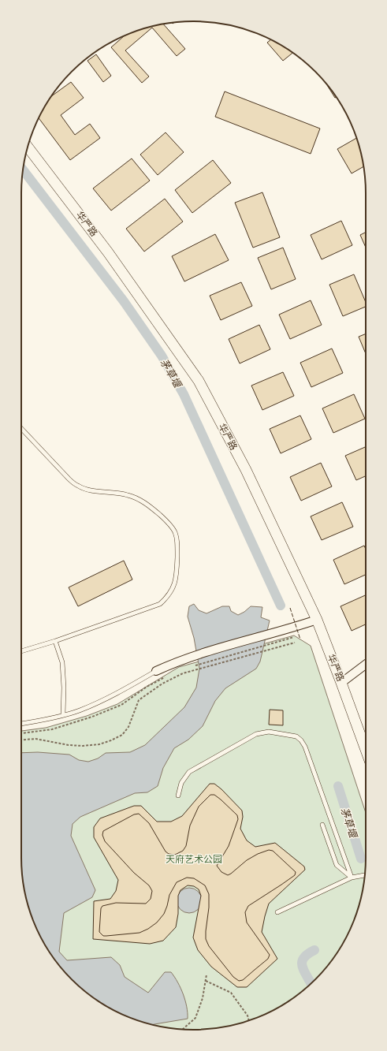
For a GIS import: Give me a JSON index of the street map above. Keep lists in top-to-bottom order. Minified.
{"streets":{"street":["华严路"]},"water":["茅草堰"],"parks":["天府艺术公园"]}
